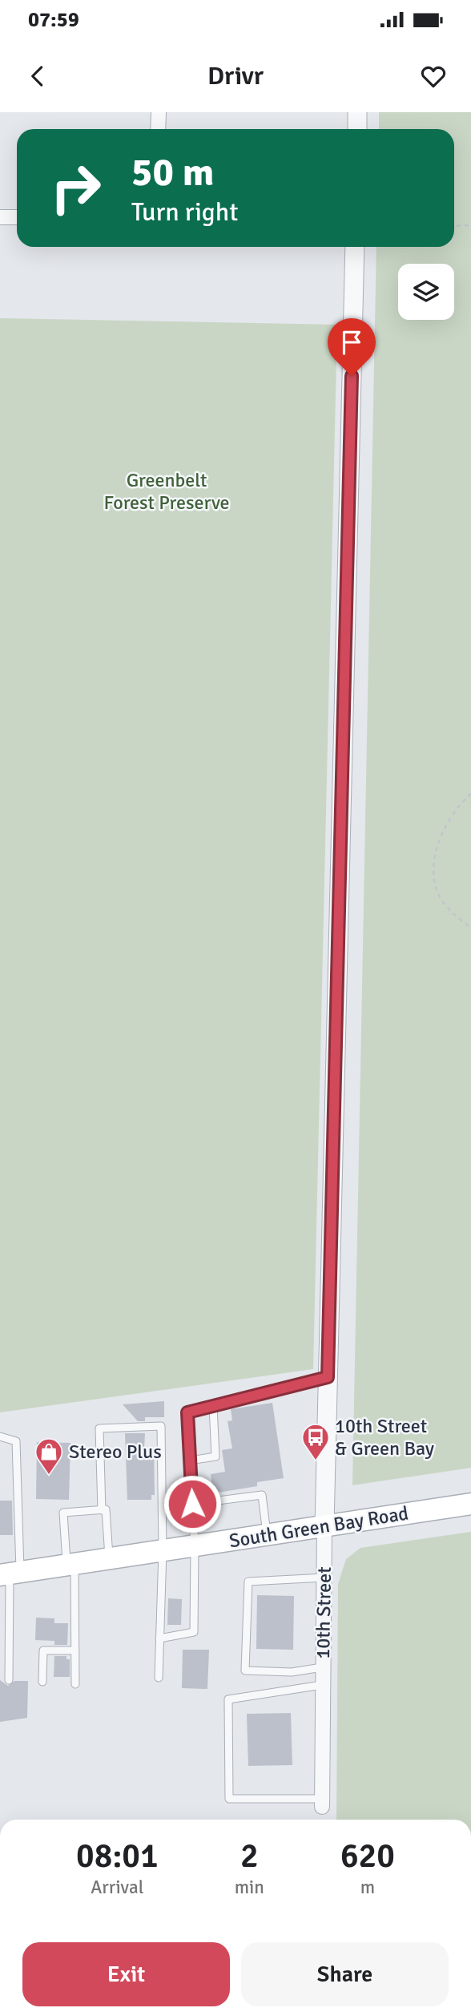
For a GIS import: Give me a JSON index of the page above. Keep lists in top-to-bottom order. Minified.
{"streets":{"main road":["South Green Bay Road"],"street":["10th Street"]},"crossings":[["South Green Bay Road","10th Street"]],"parks":["Greenbelt Forest Preserve"],"places":{"bus stop":["10th Street & Green Bay"],"shop":["Stereo Plus"]},"page":{"status":"07:59","header":"Drivr","turn":["50 m","Turn right"],"eta":["08:01","Arrival","2","min","620","m"],"buttons":["Exit","Share"]}}
